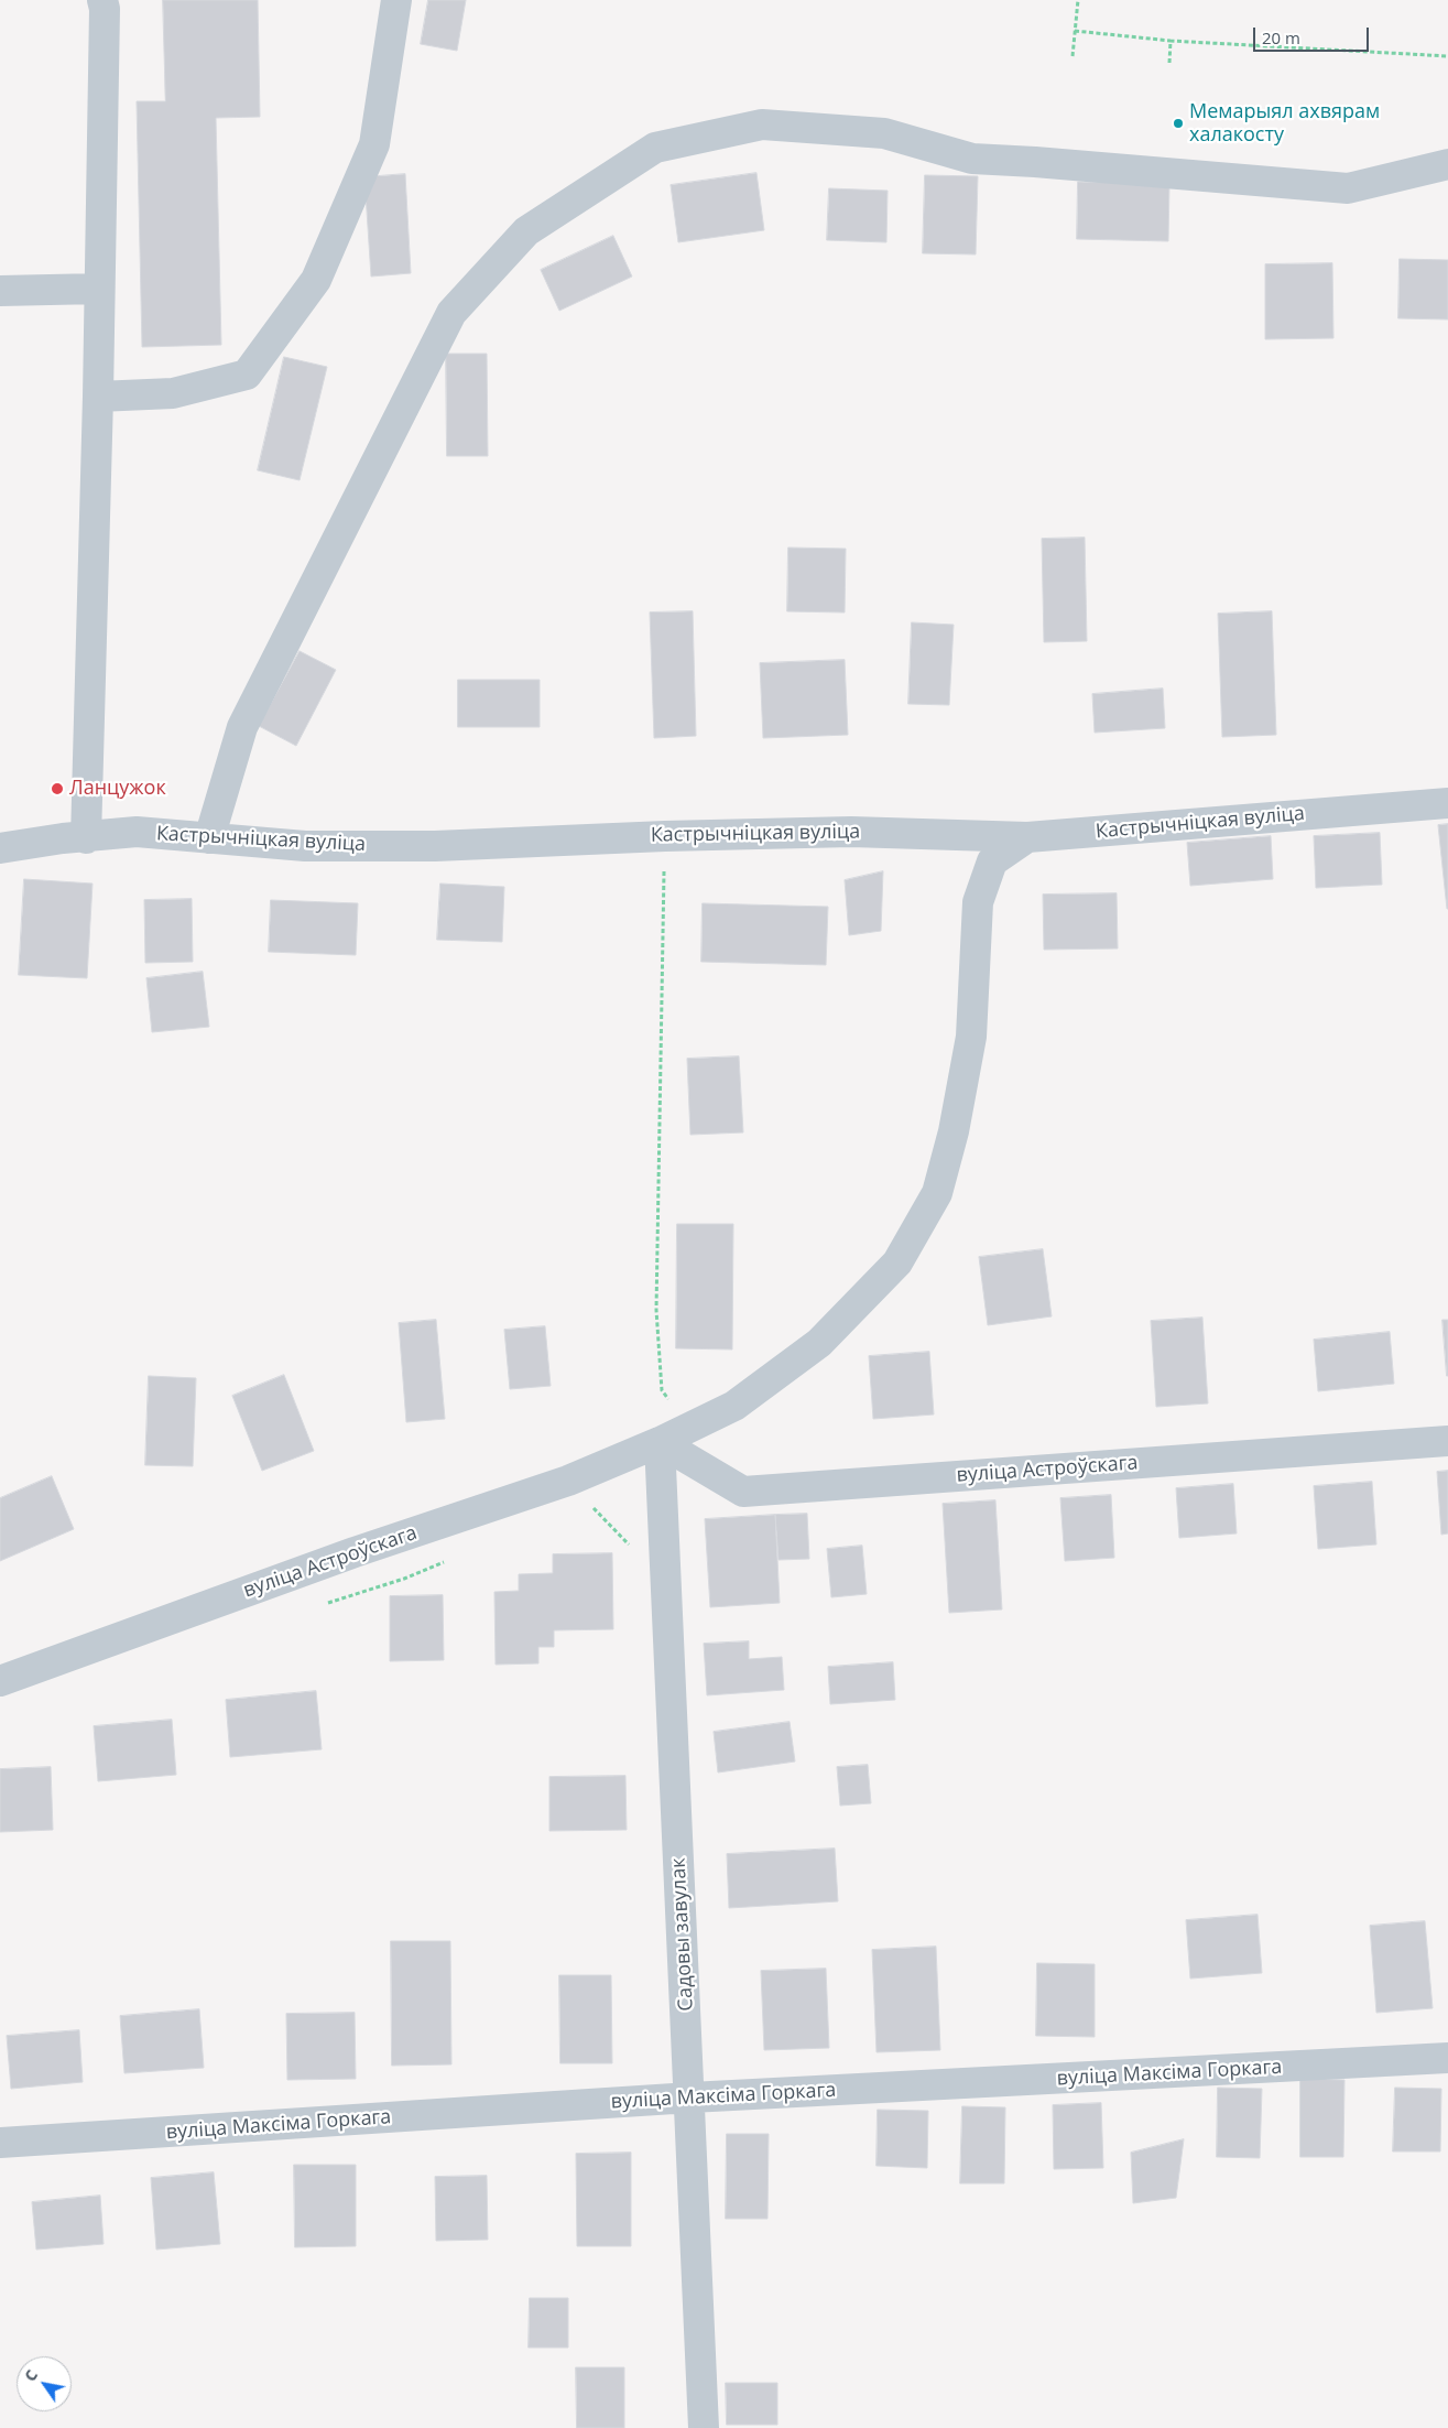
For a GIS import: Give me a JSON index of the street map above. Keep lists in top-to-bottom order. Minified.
{"streets":{"street":["Кастрычніцкая вуліца","вуліца Астроўскага","Садовы завулак","вуліца Максіма Горкага"]},"crossings":[["Кастрычніцкая вуліца","вуліца Астроўскага"],["вуліца Астроўскага","Садовы завулак"],["Садовы завулак","вуліца Максіма Горкага"]],"places":["Мемарыял ахвярам халакосту","Ланцужок"],"scale_bar":"20 m","north":"top left"}
